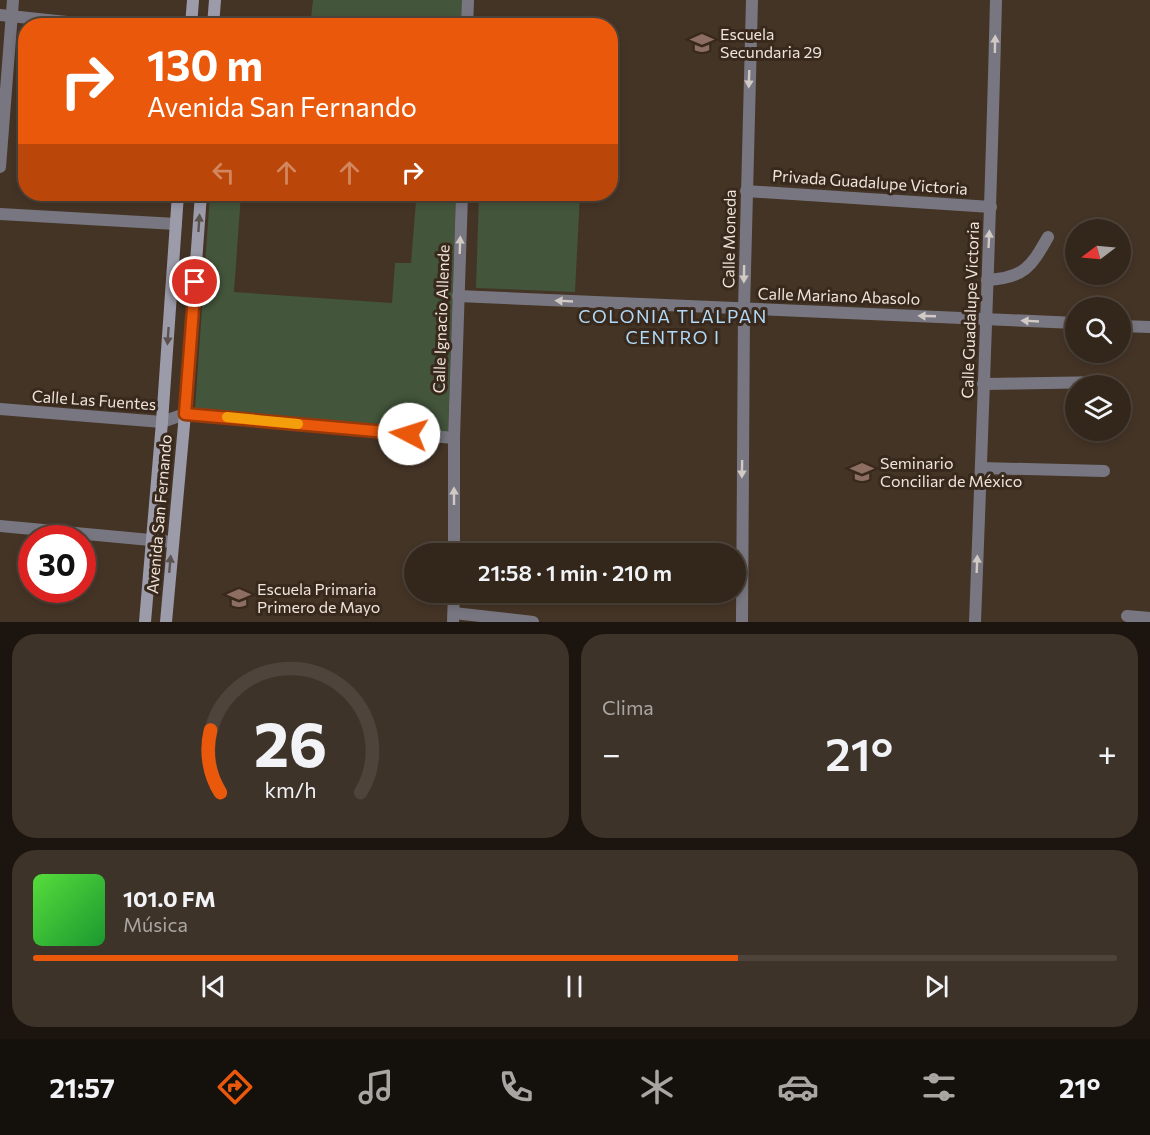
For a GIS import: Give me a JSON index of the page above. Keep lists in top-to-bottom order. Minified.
{"streets":{"main road":["Avenida San Fernando"],"street":["Privada Guadalupe Victoria","Calle Moneda","Calle Mariano Abasolo","Calle Guadalupe Victoria","Calle Ignacio Allende","Calle Las Fuentes"]},"crossings":[["Privada Guadalupe Victoria","Calle Moneda"],["Privada Guadalupe Victoria","Calle Guadalupe Victoria"],["Calle Moneda","Calle Mariano Abasolo"],["Calle Mariano Abasolo","Calle Guadalupe Victoria"],["Calle Mariano Abasolo","Calle Ignacio Allende"],["Calle Las Fuentes","Avenida San Fernando"]],"one_way":["Calle Moneda","Calle Mariano Abasolo","Calle Guadalupe Victoria","Calle Ignacio Allende"],"districts":["COLONIA TLALPAN CENTRO I"],"places":{"school or university":["Escuela Secundaria 29","Seminario Conciliar de México","Escuela Primaria Primero de Mayo"]},"north":"left","page":{"turn":["130 m","Avenida San Fernando"],"limit":"30","trip":"21:58 · 1 min · 210 m","tile":"Clima","heat":["−","21°","+"],"song":["101.0 FM","Música"],"tabs":["21:57","21°"],"gauge":["26","km/h"]}}
